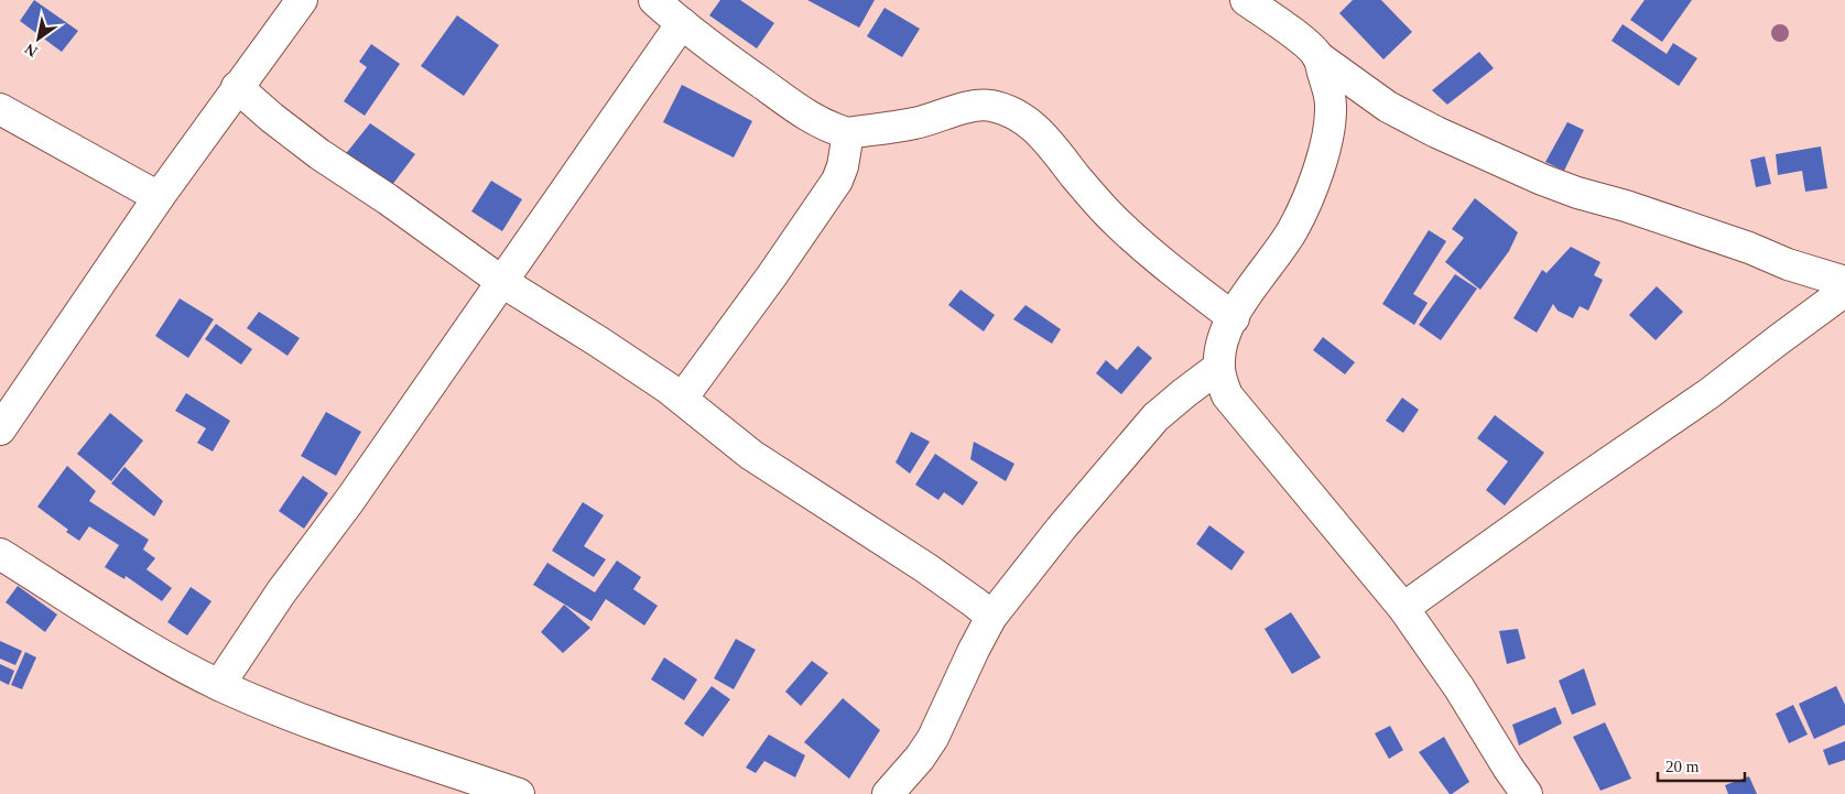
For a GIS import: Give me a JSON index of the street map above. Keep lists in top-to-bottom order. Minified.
{"scale_bar":"20 m","north":"bottom left"}
